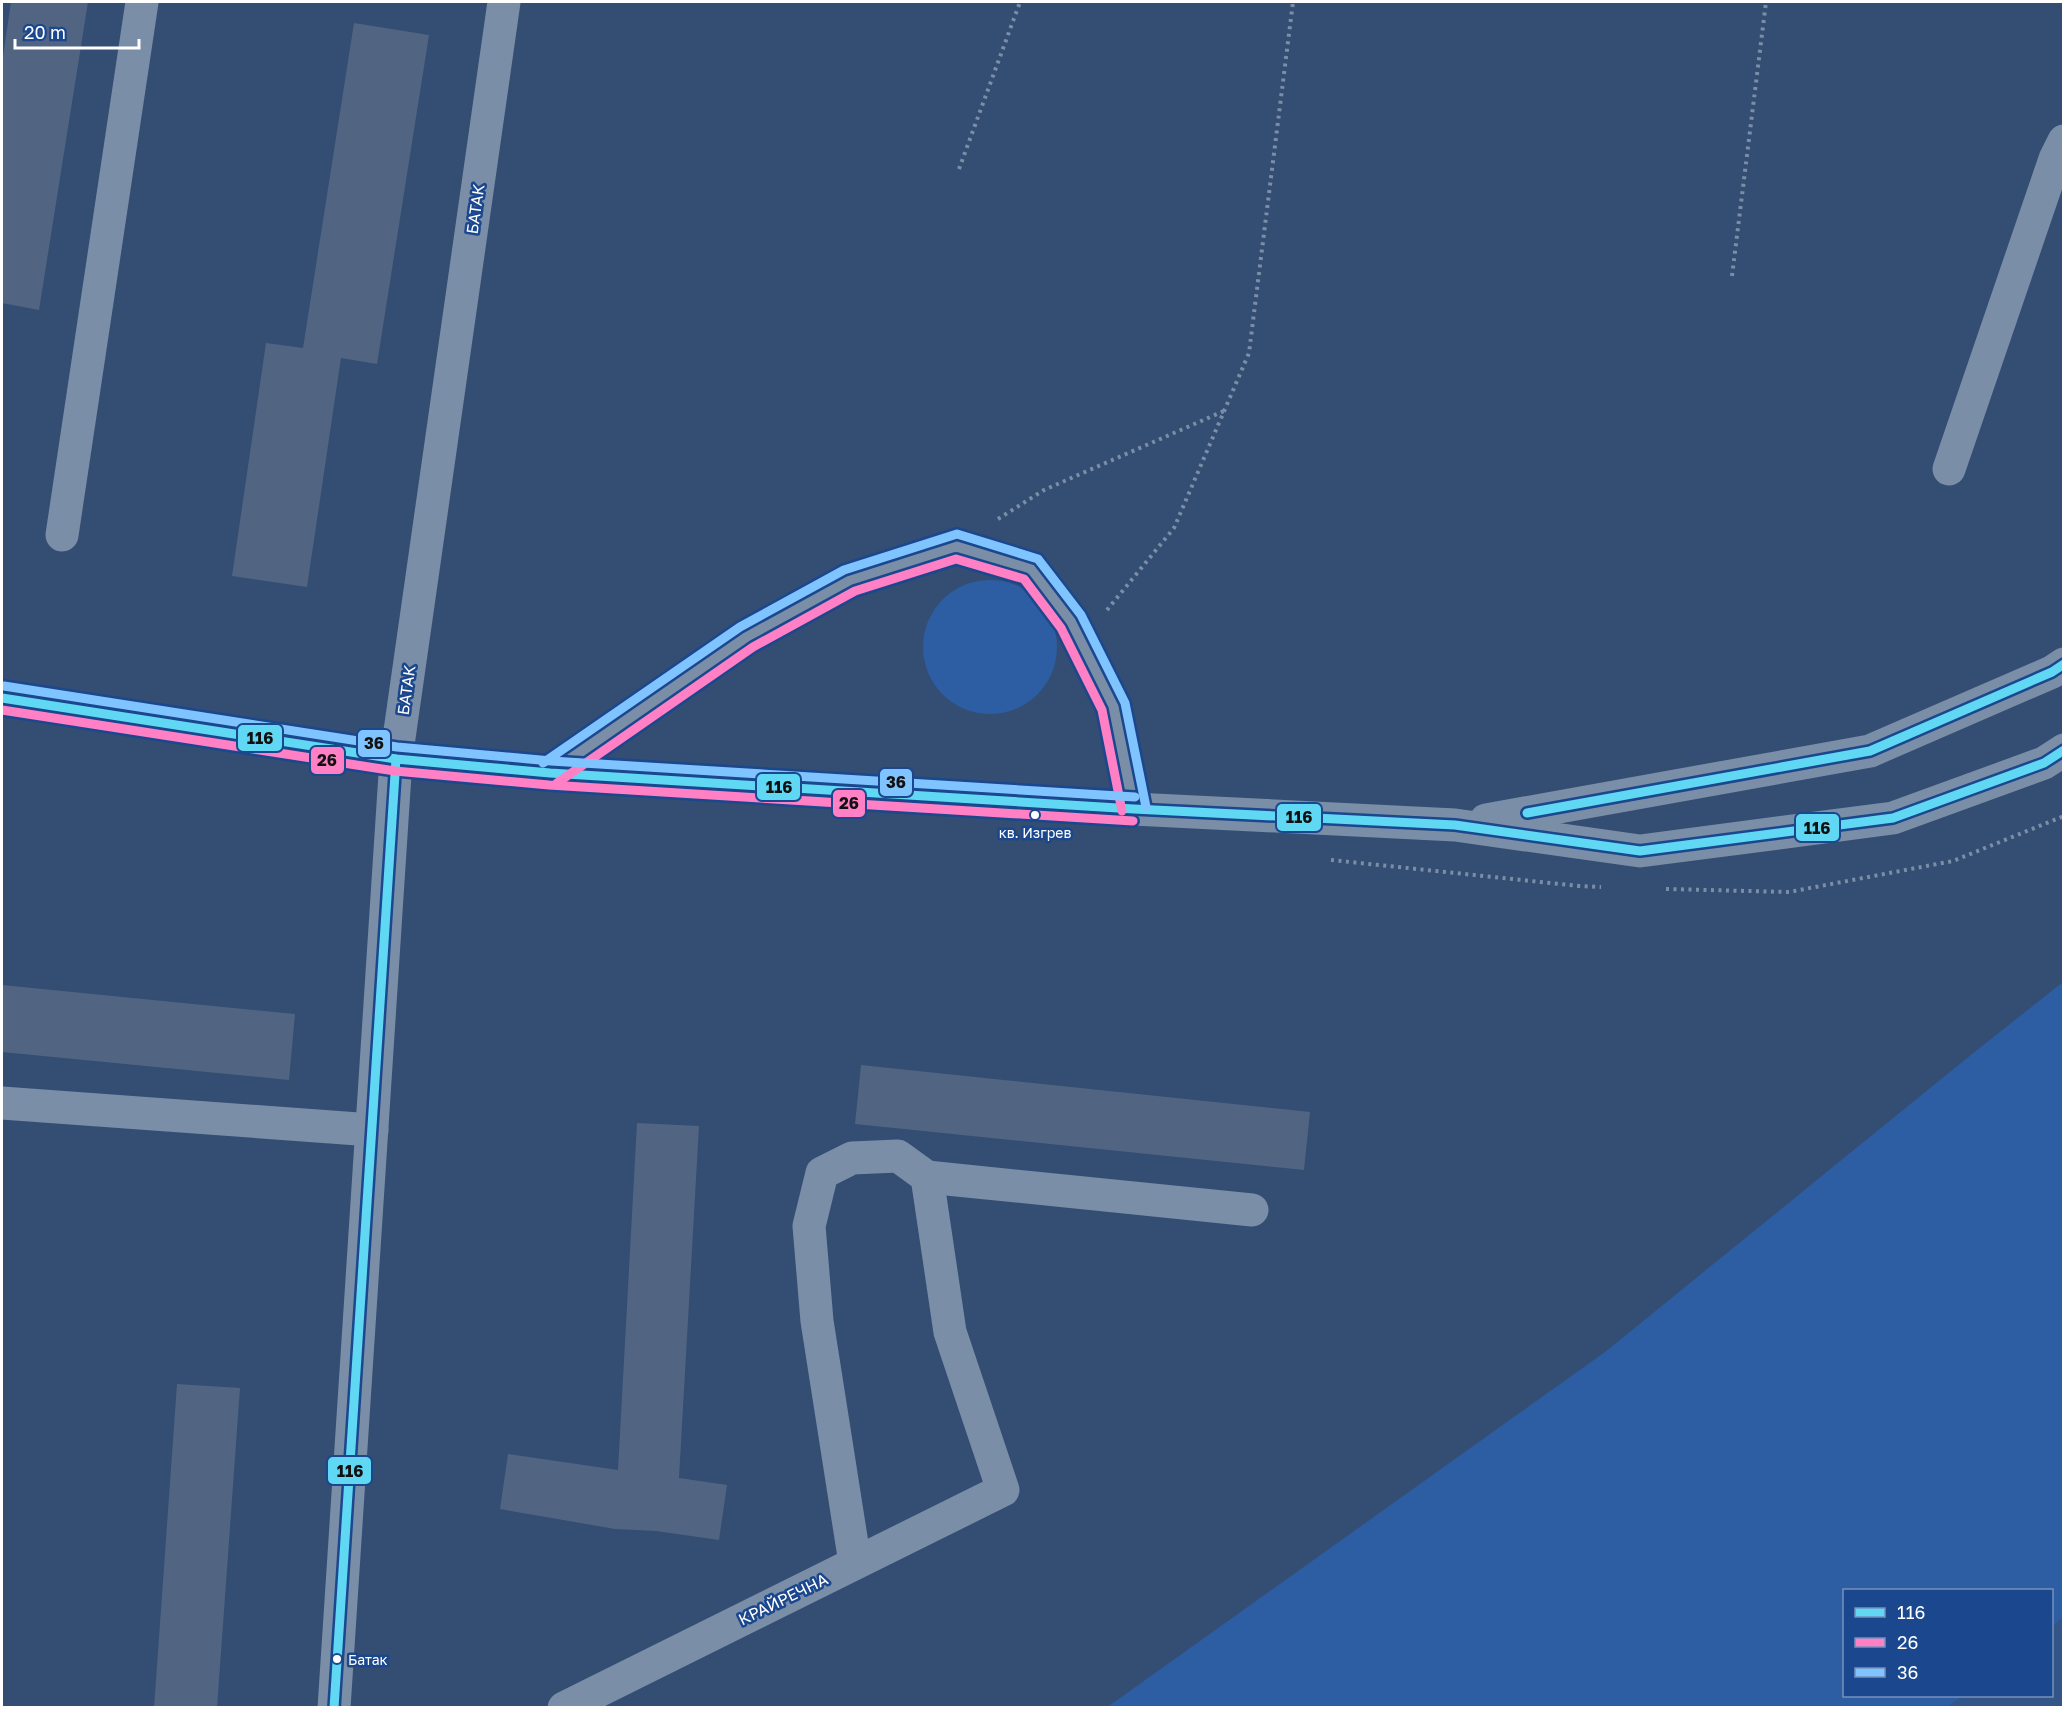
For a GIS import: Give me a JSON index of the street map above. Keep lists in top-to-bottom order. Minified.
{"streets":{"street":["БАТАК","КРАЙРЕЧНА"]},"places":["кв. Изгрев","Батак"],"lines":["transit line 36","transit line 26","transit line 116"],"legend":["116","26","36"],"scale_bar":"20 m"}
